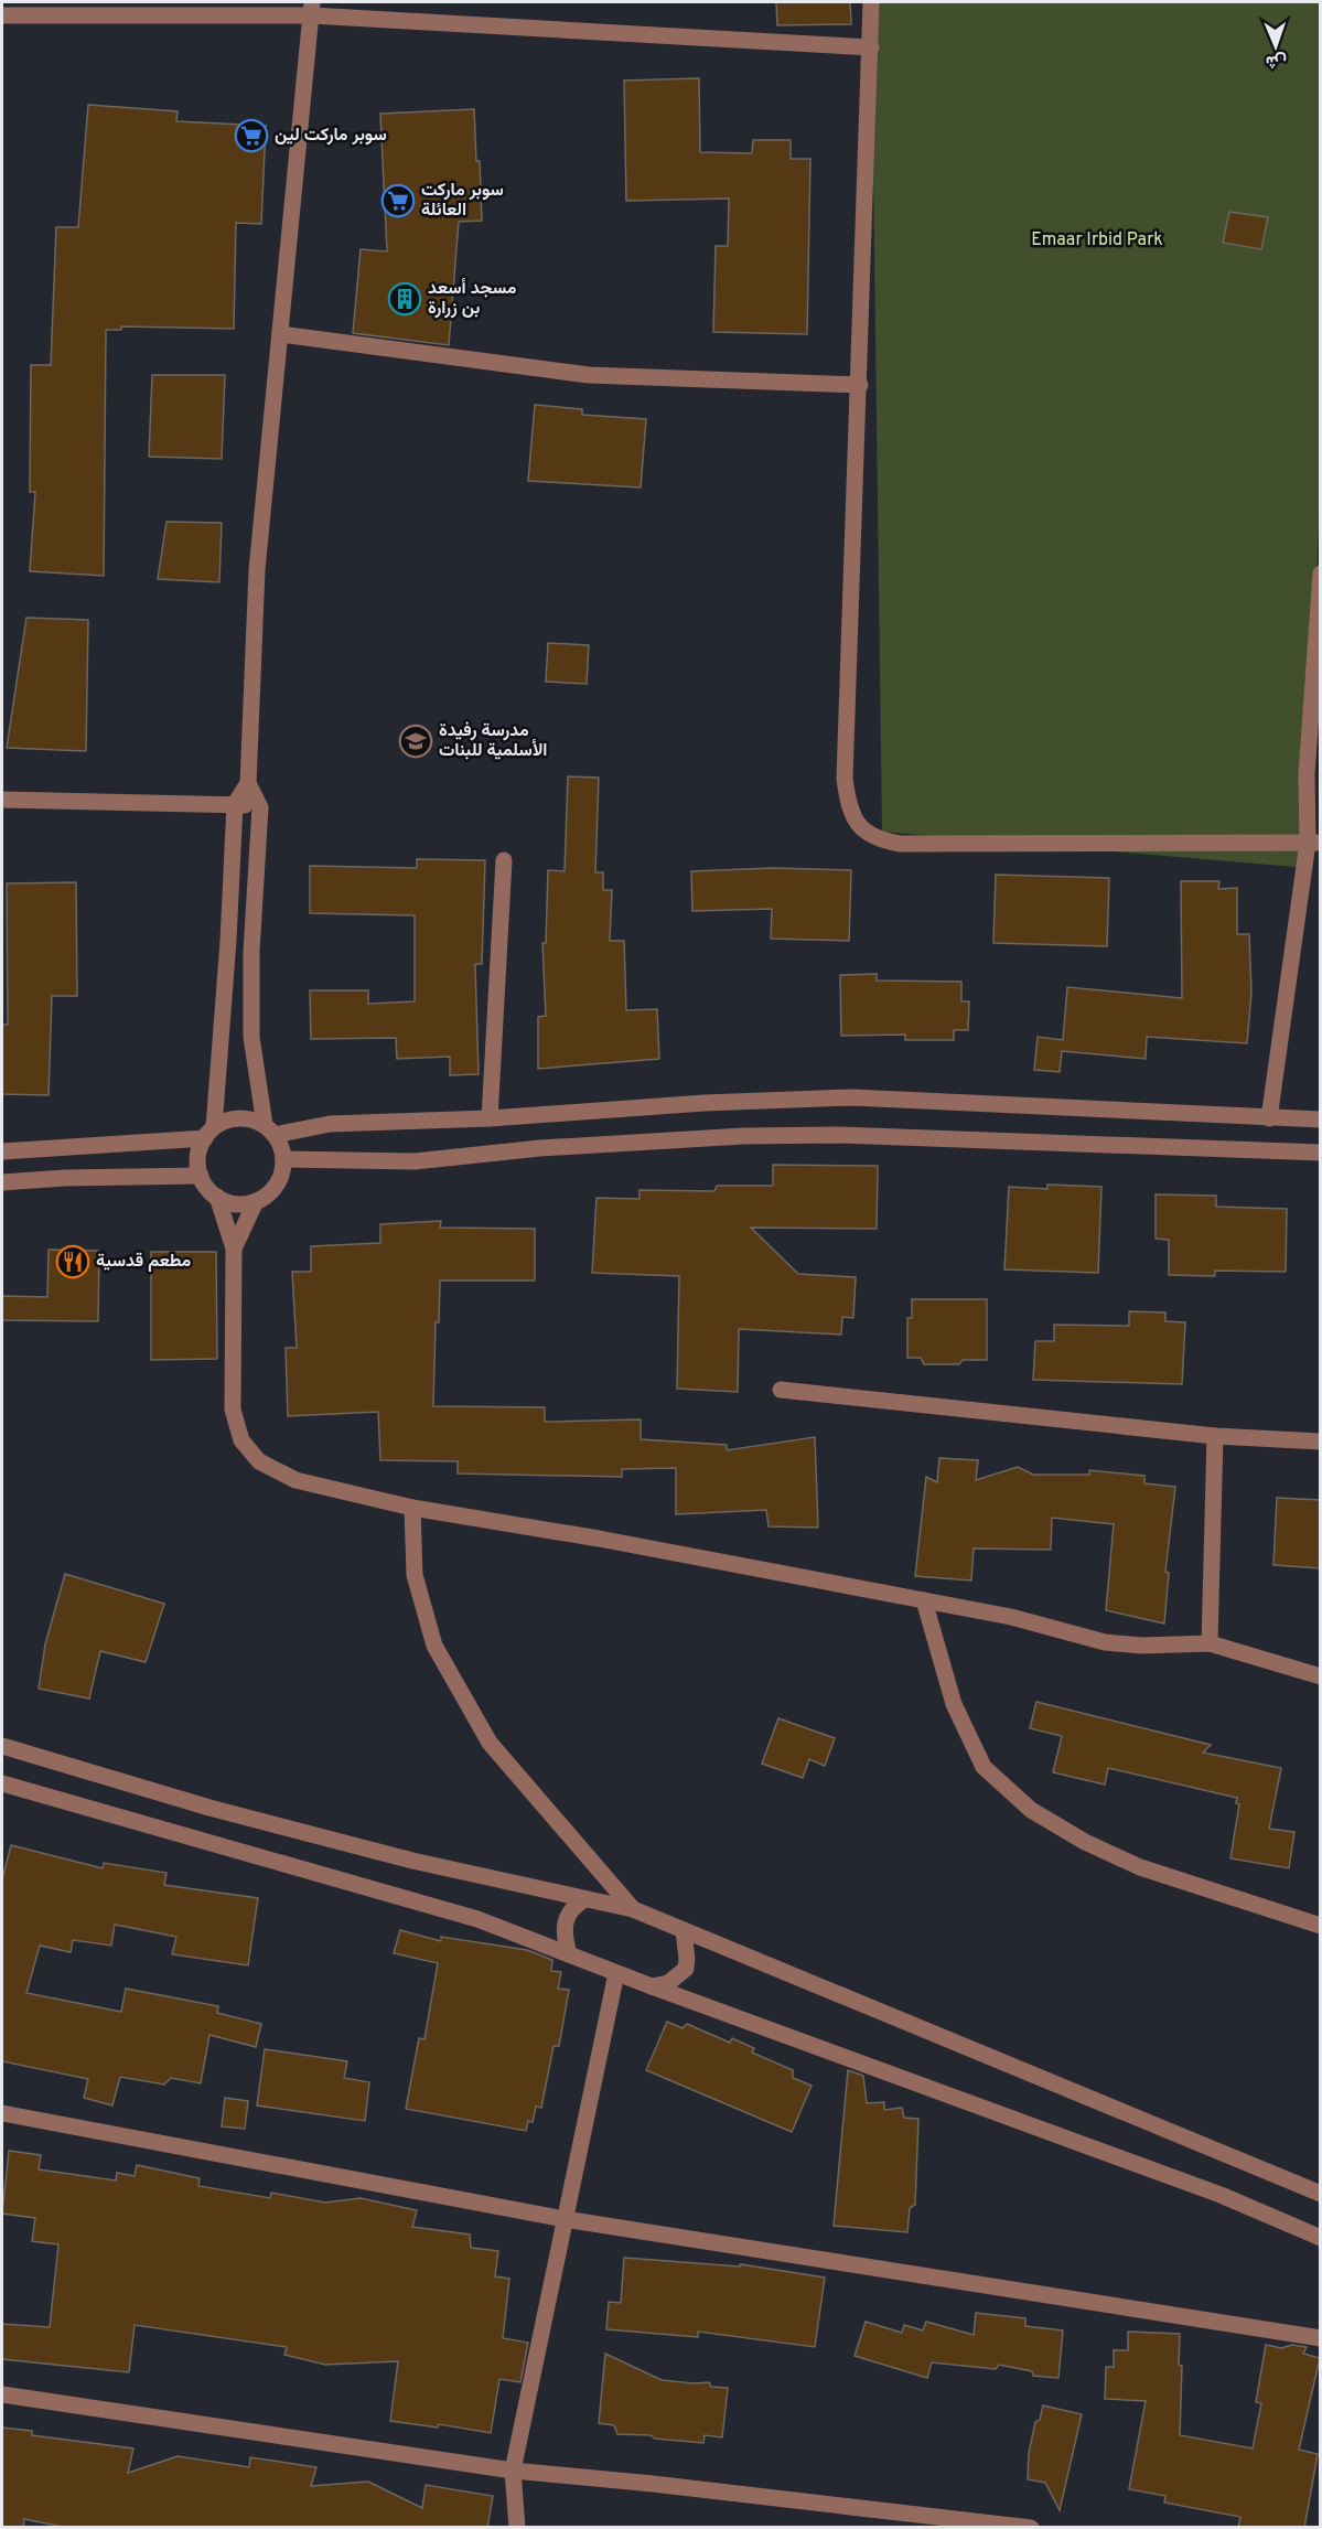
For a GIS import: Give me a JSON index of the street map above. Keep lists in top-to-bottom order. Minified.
{"parks":["Emaar Irbid Park"],"places":{"supermarket":["سوبر ماركت لين","سوبر ماركت العائلة"],"building":["مسجد أسعد بن زرارة"],"school or university":["مدرسة رفيدة الأسلمية للبنات"],"restaurant":["مطعم قدسية"]},"north":"bottom"}
